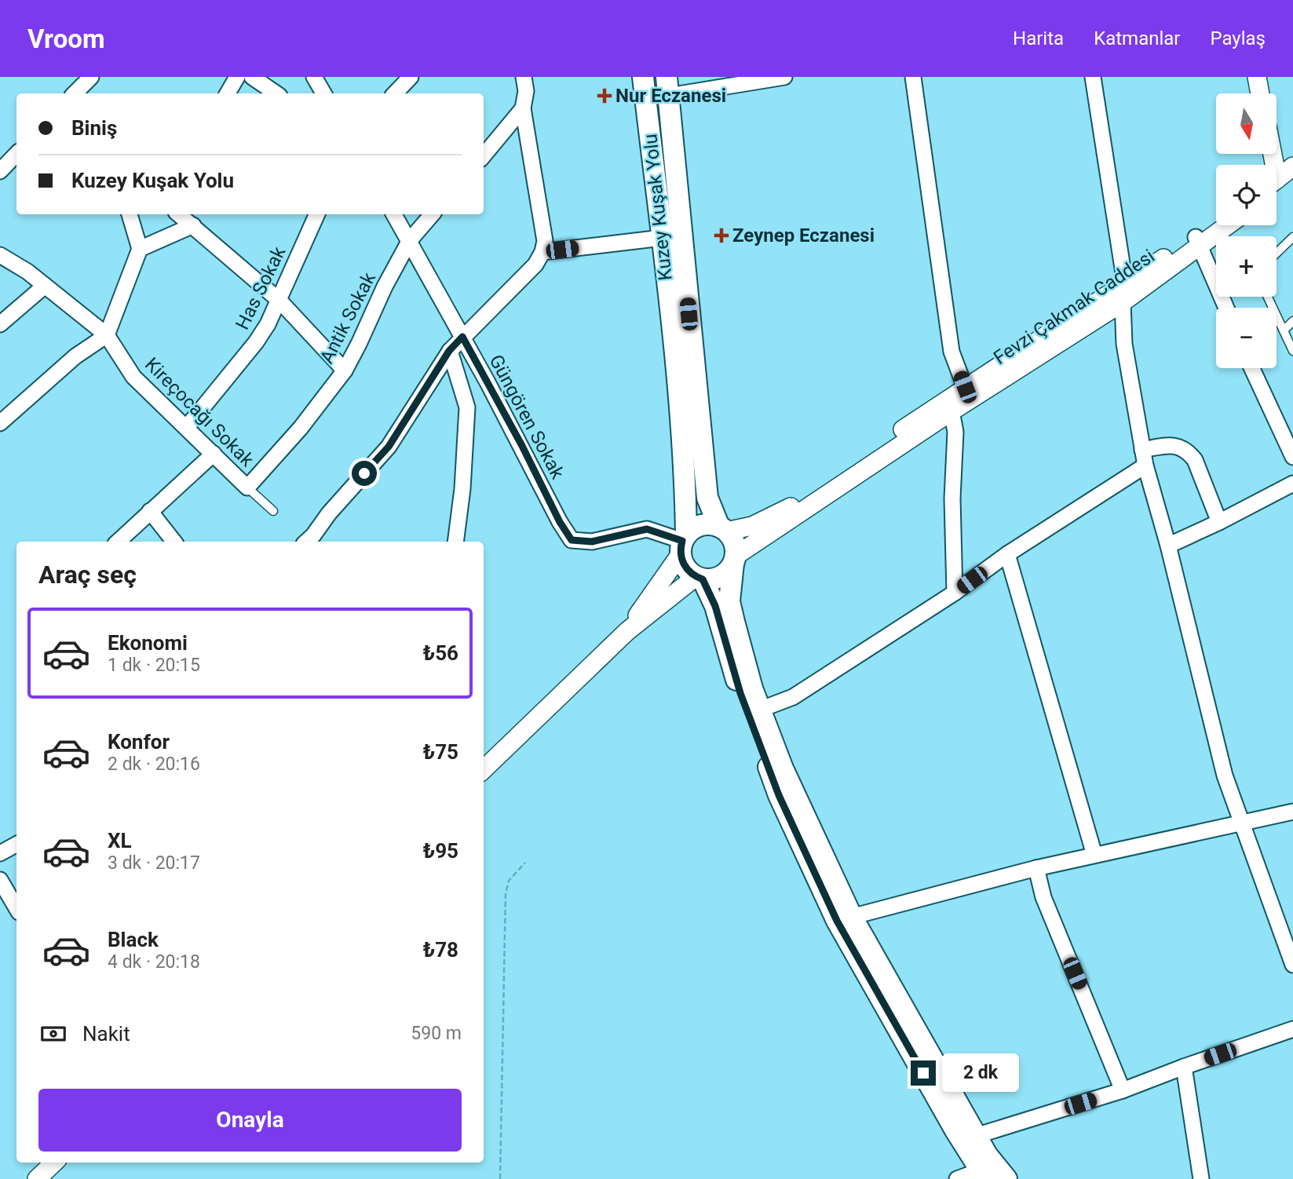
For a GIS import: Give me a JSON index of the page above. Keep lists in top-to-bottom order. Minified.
{"streets":{"main road":["Kuzey Kuşak Yolu"],"street":["Has Sokak","Fevzi Çakmak Caddesi","Antik Sokak","Kireçocağı Sokak","Güngören Sokak"]},"crossings":[["Kuzey Kuşak Yolu","Fevzi Çakmak Caddesi"],["Kuzey Kuşak Yolu","Güngören Sokak"],["Has Sokak","Kireçocağı Sokak"],["Fevzi Çakmak Caddesi","Güngören Sokak"],["Antik Sokak","Kireçocağı Sokak"],["Antik Sokak","Güngören Sokak"]],"places":{"health":["Nur Eczanesi","Zeynep Eczanesi"]},"north":"bottom","page":{"header":"Vroom","nav":["Harita","Katmanlar","Paylaş"],"map_buttons":["+","−"],"banner":["Biniş","Kuzey Kuşak Yolu"],"heading":"Araç seç","list":[{"name":"Ekonomi","note":"1 dk · 20:15","value":"₺56"},{"name":"Konfor","note":"2 dk · 20:16","value":"₺75"},{"name":"XL","note":"3 dk · 20:17","value":"₺95"},{"name":"Black","note":"4 dk · 20:18","value":"₺78"}],"pay":["Nakit","590 m"],"bubble":"2 dk","buttons":"Onayla"}}
